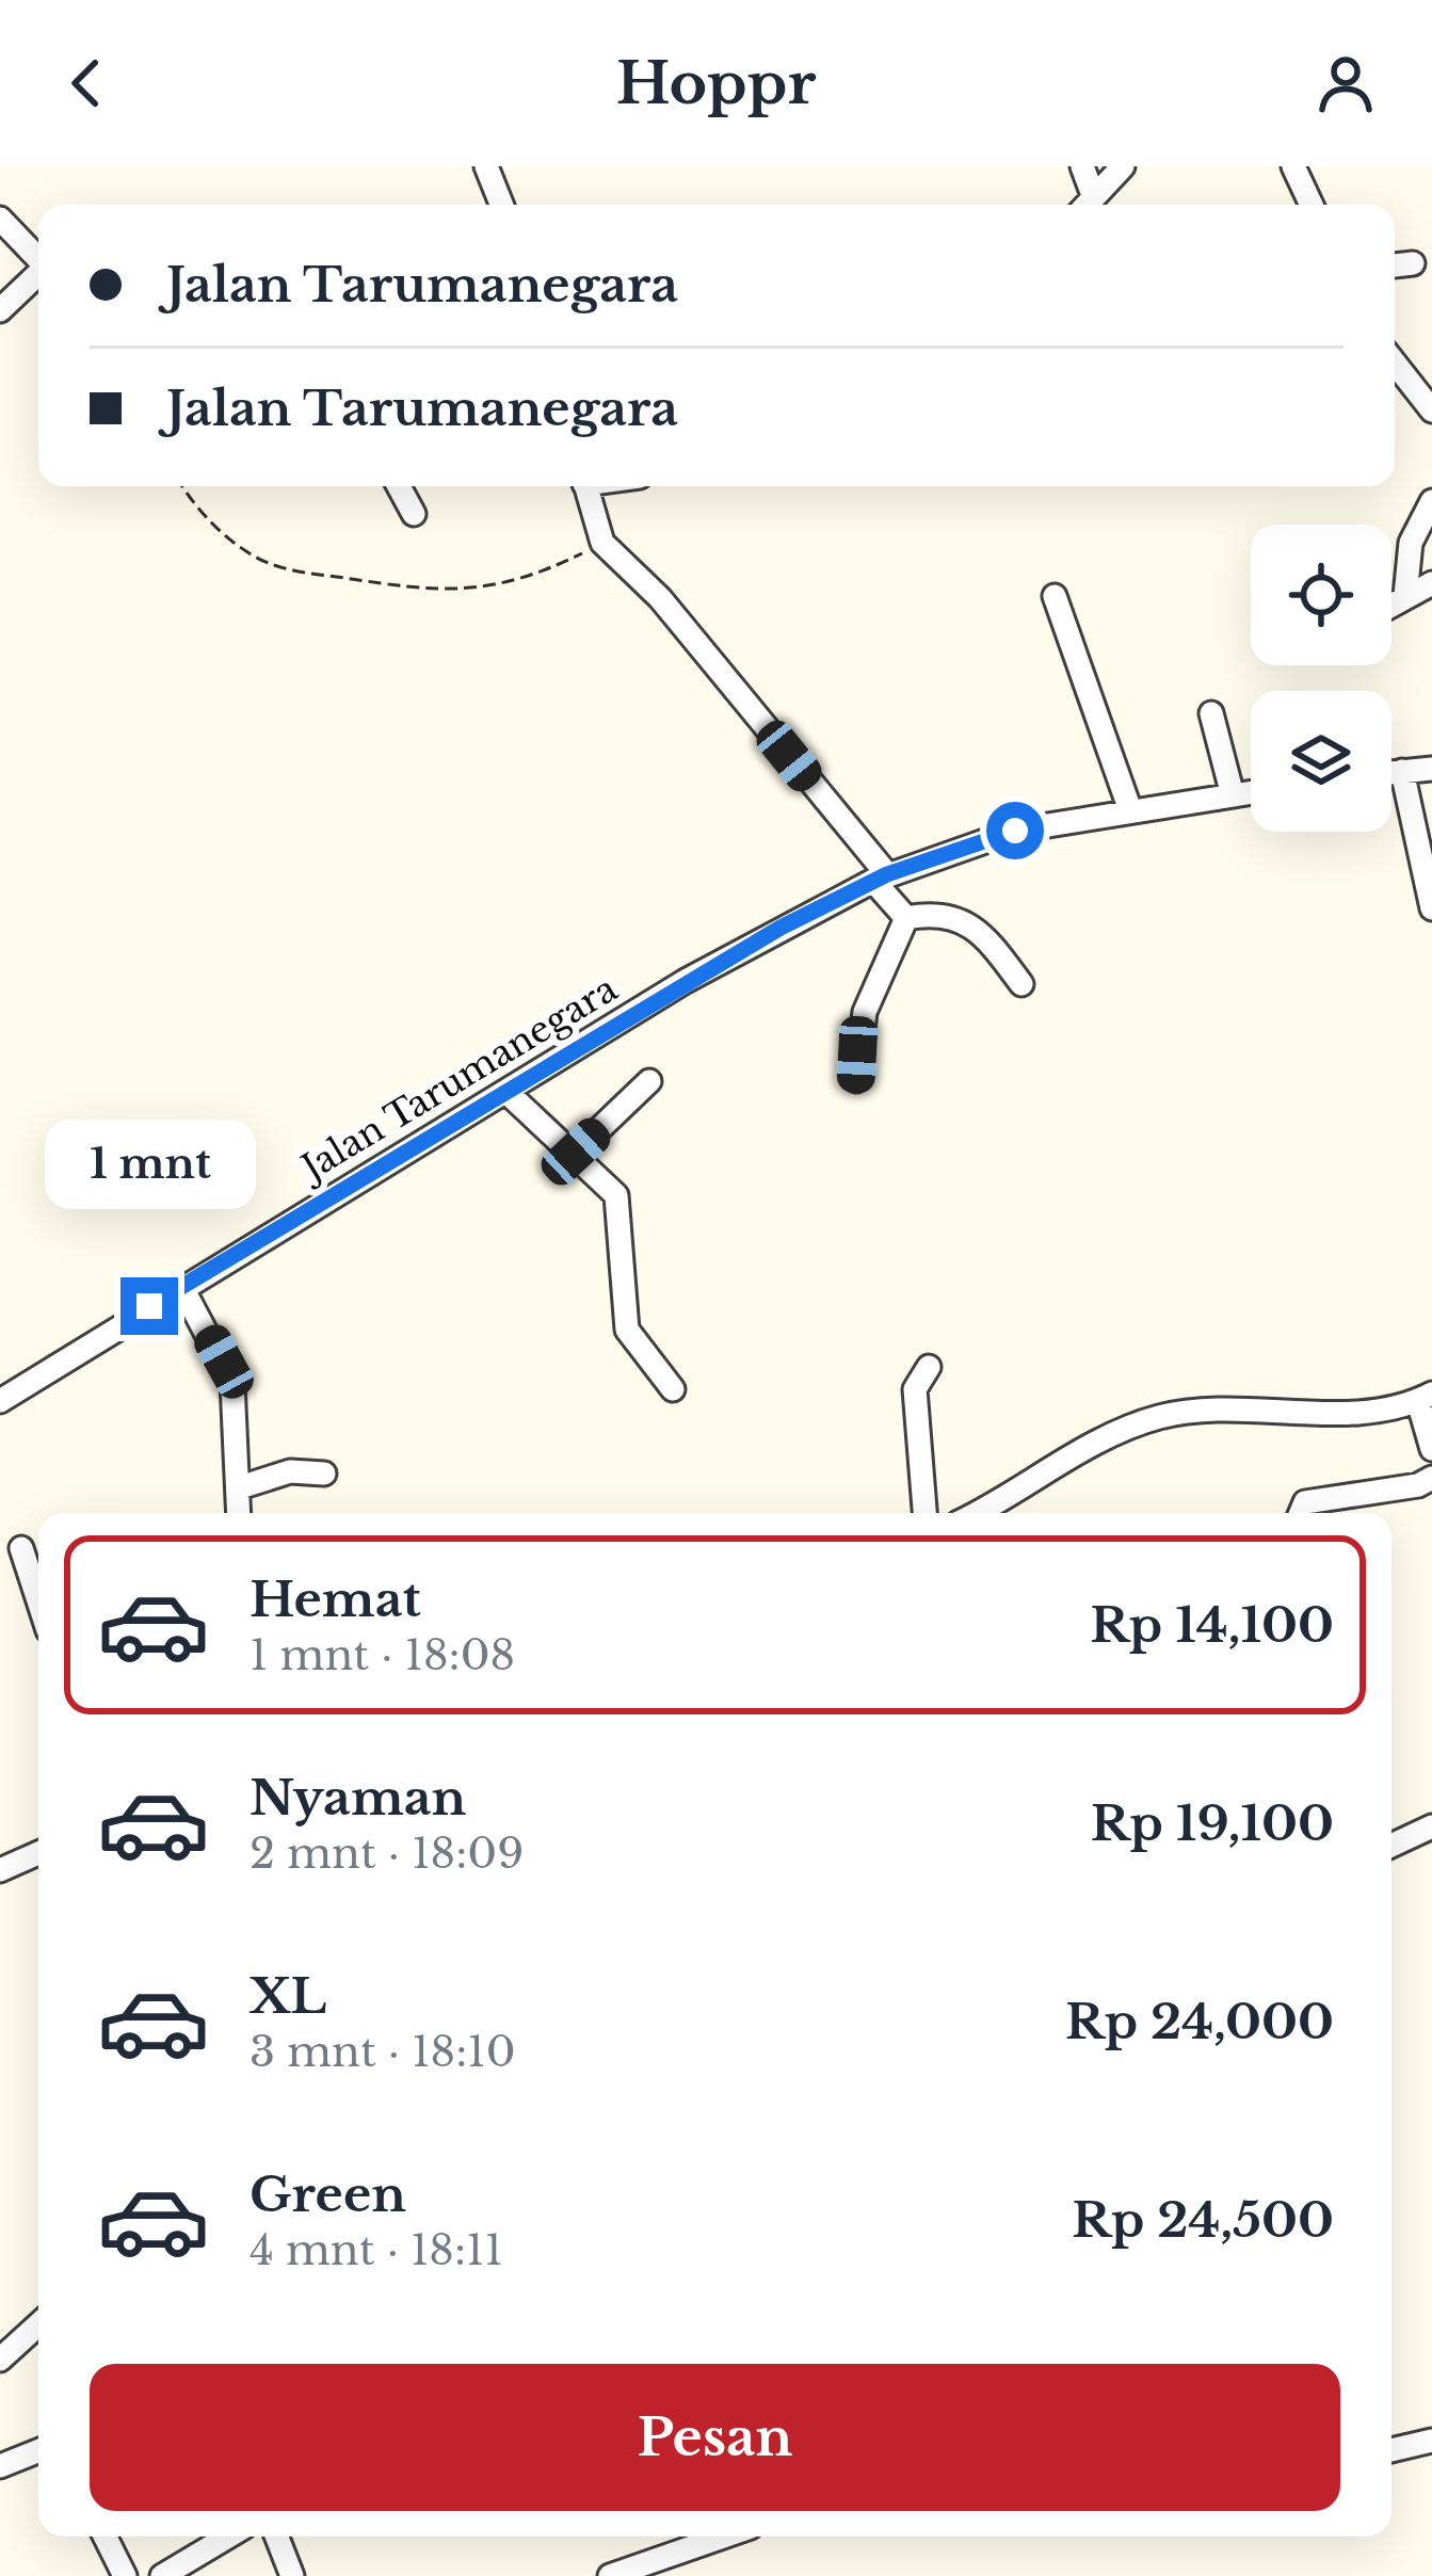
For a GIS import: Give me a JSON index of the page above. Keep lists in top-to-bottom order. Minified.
{"streets":{"street":["Jalan Tarumanegara"]},"page":{"header":"Hoppr","banner":["Jalan Tarumanegara","Jalan Tarumanegara"],"bubble":"1 mnt","list":[{"name":"Hemat","note":"1 mnt · 18:08","value":"Rp 14,100"},{"name":"Nyaman","note":"2 mnt · 18:09","value":"Rp 19,100"},{"name":"XL","note":"3 mnt · 18:10","value":"Rp 24,000"},{"name":"Green","note":"4 mnt · 18:11","value":"Rp 24,500"}],"buttons":"Pesan"}}
